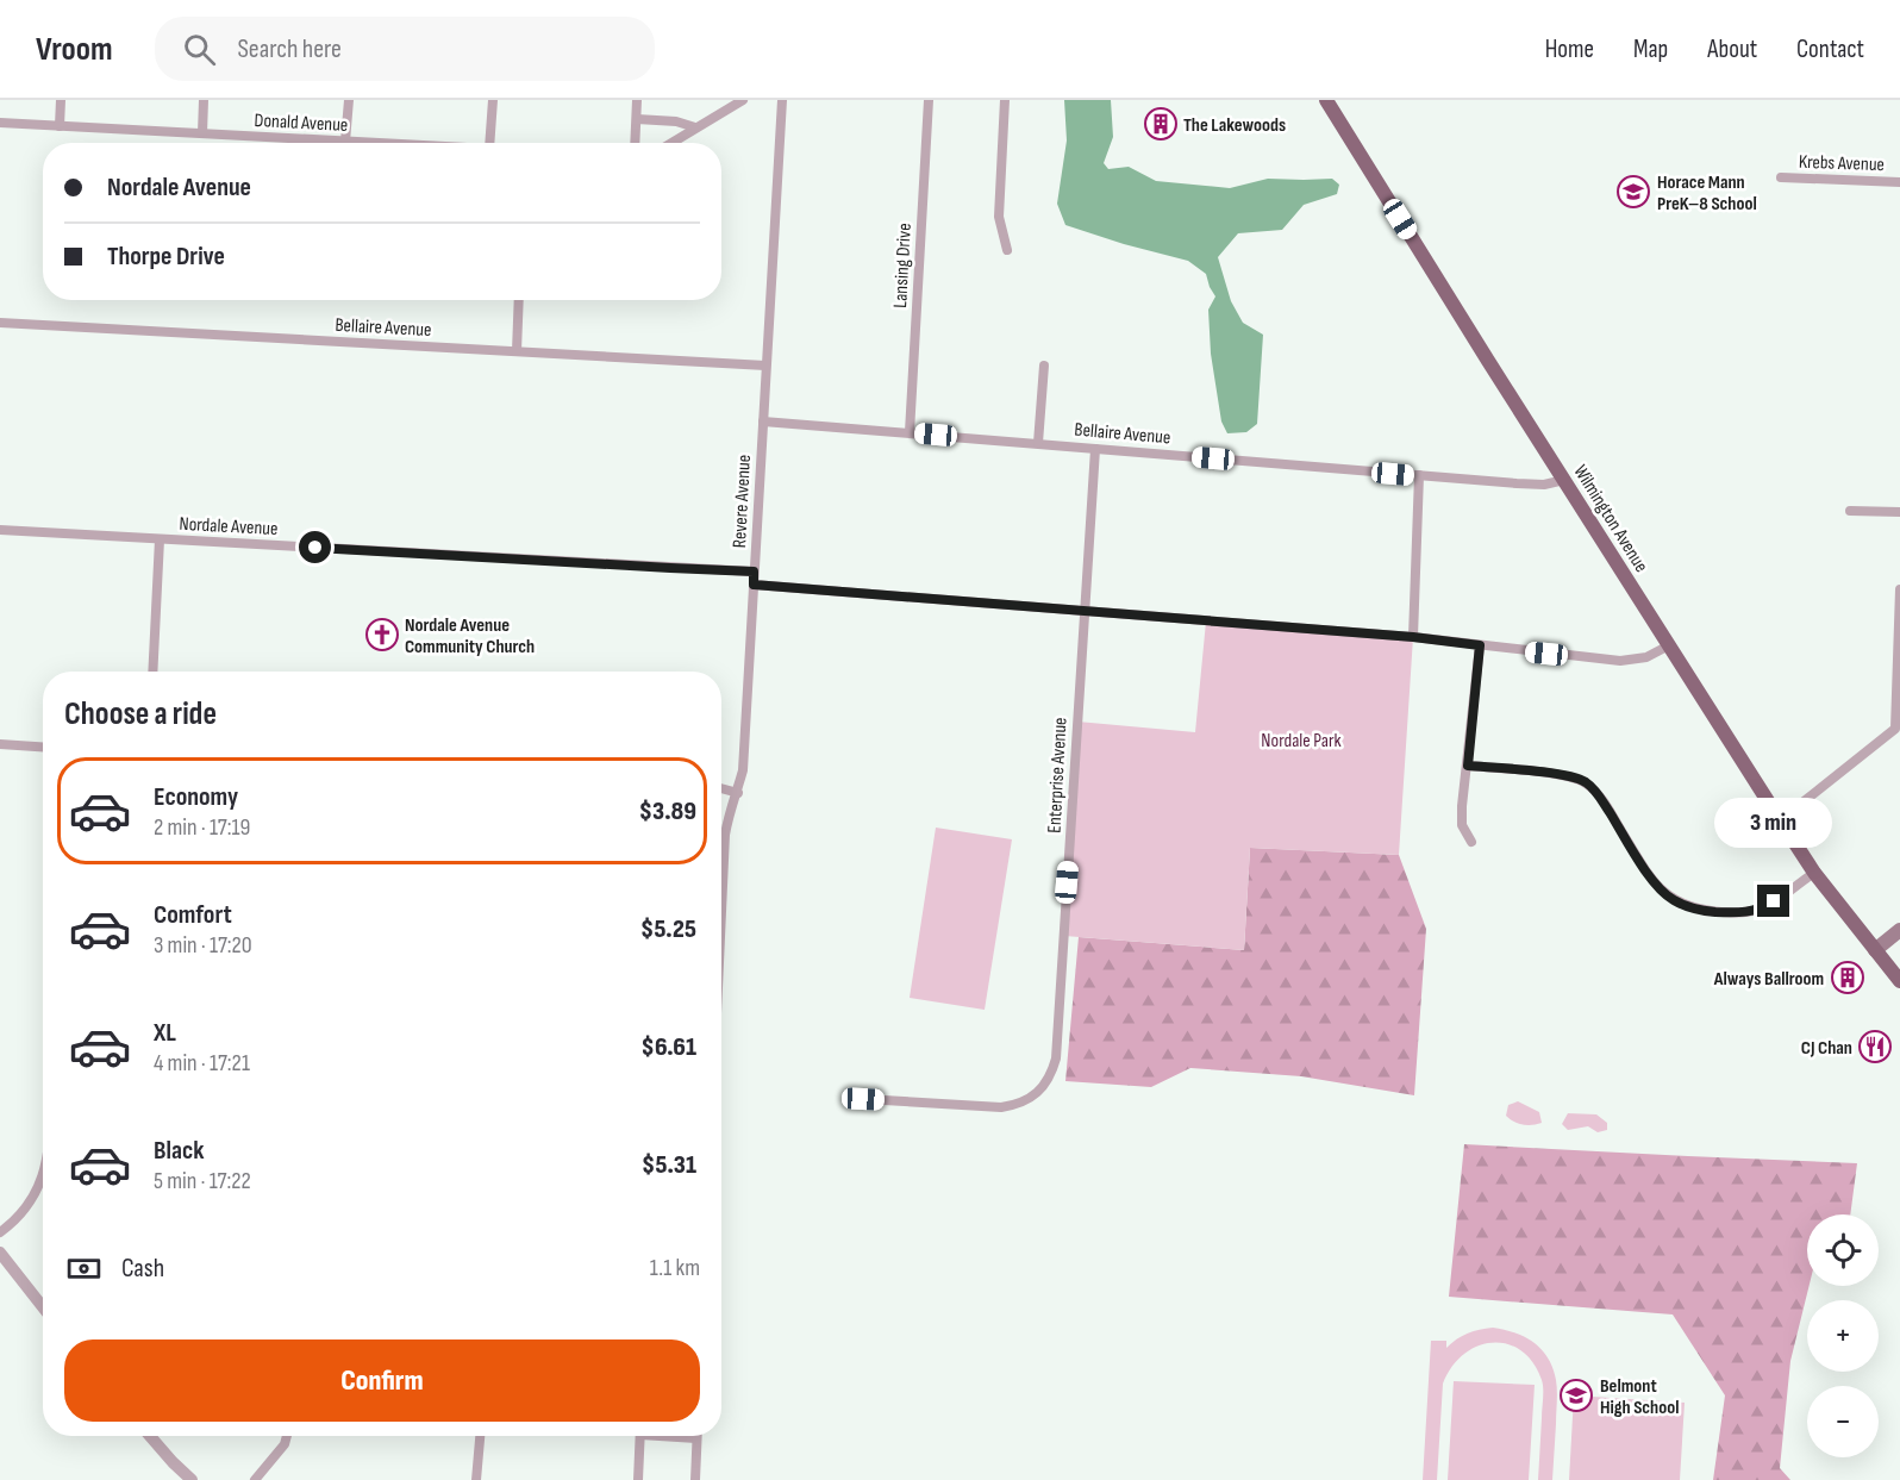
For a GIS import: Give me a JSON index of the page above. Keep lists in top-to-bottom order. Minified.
{"streets":{"main road":["Wilmington Avenue"],"street":["Donald Avenue","Krebs Avenue","Lansing Drive","Bellaire Avenue","Revere Avenue","Nordale Avenue","Enterprise Avenue"]},"crossings":[["Lansing Drive","Bellaire Avenue"],["Bellaire Avenue","Revere Avenue"],["Bellaire Avenue","Wilmington Avenue"],["Bellaire Avenue","Enterprise Avenue"],["Revere Avenue","Nordale Avenue"]],"parks":["Nordale Park"],"places":{"building":["The Lakewoods","Always Ballroom"],"school or university":["Horace Mann PreK–8 School","Belmont High School"],"church":["Nordale Avenue Community Church"],"restaurant":["CJ Chan"]},"page":{"header":"Vroom","search":"Search here","nav":["Home","Map","About","Contact"],"banner":["Nordale Avenue","Thorpe Drive"],"heading":"Choose a ride","list":[{"name":"Economy","note":"2 min · 17:19","value":"$3.89"},{"name":"Comfort","note":"3 min · 17:20","value":"$5.25"},{"name":"XL","note":"4 min · 17:21","value":"$6.61"},{"name":"Black","note":"5 min · 17:22","value":"$5.31"}],"bubble":"3 min","map_buttons":["+","−"],"pay":["Cash","1.1 km"],"buttons":"Confirm"}}
